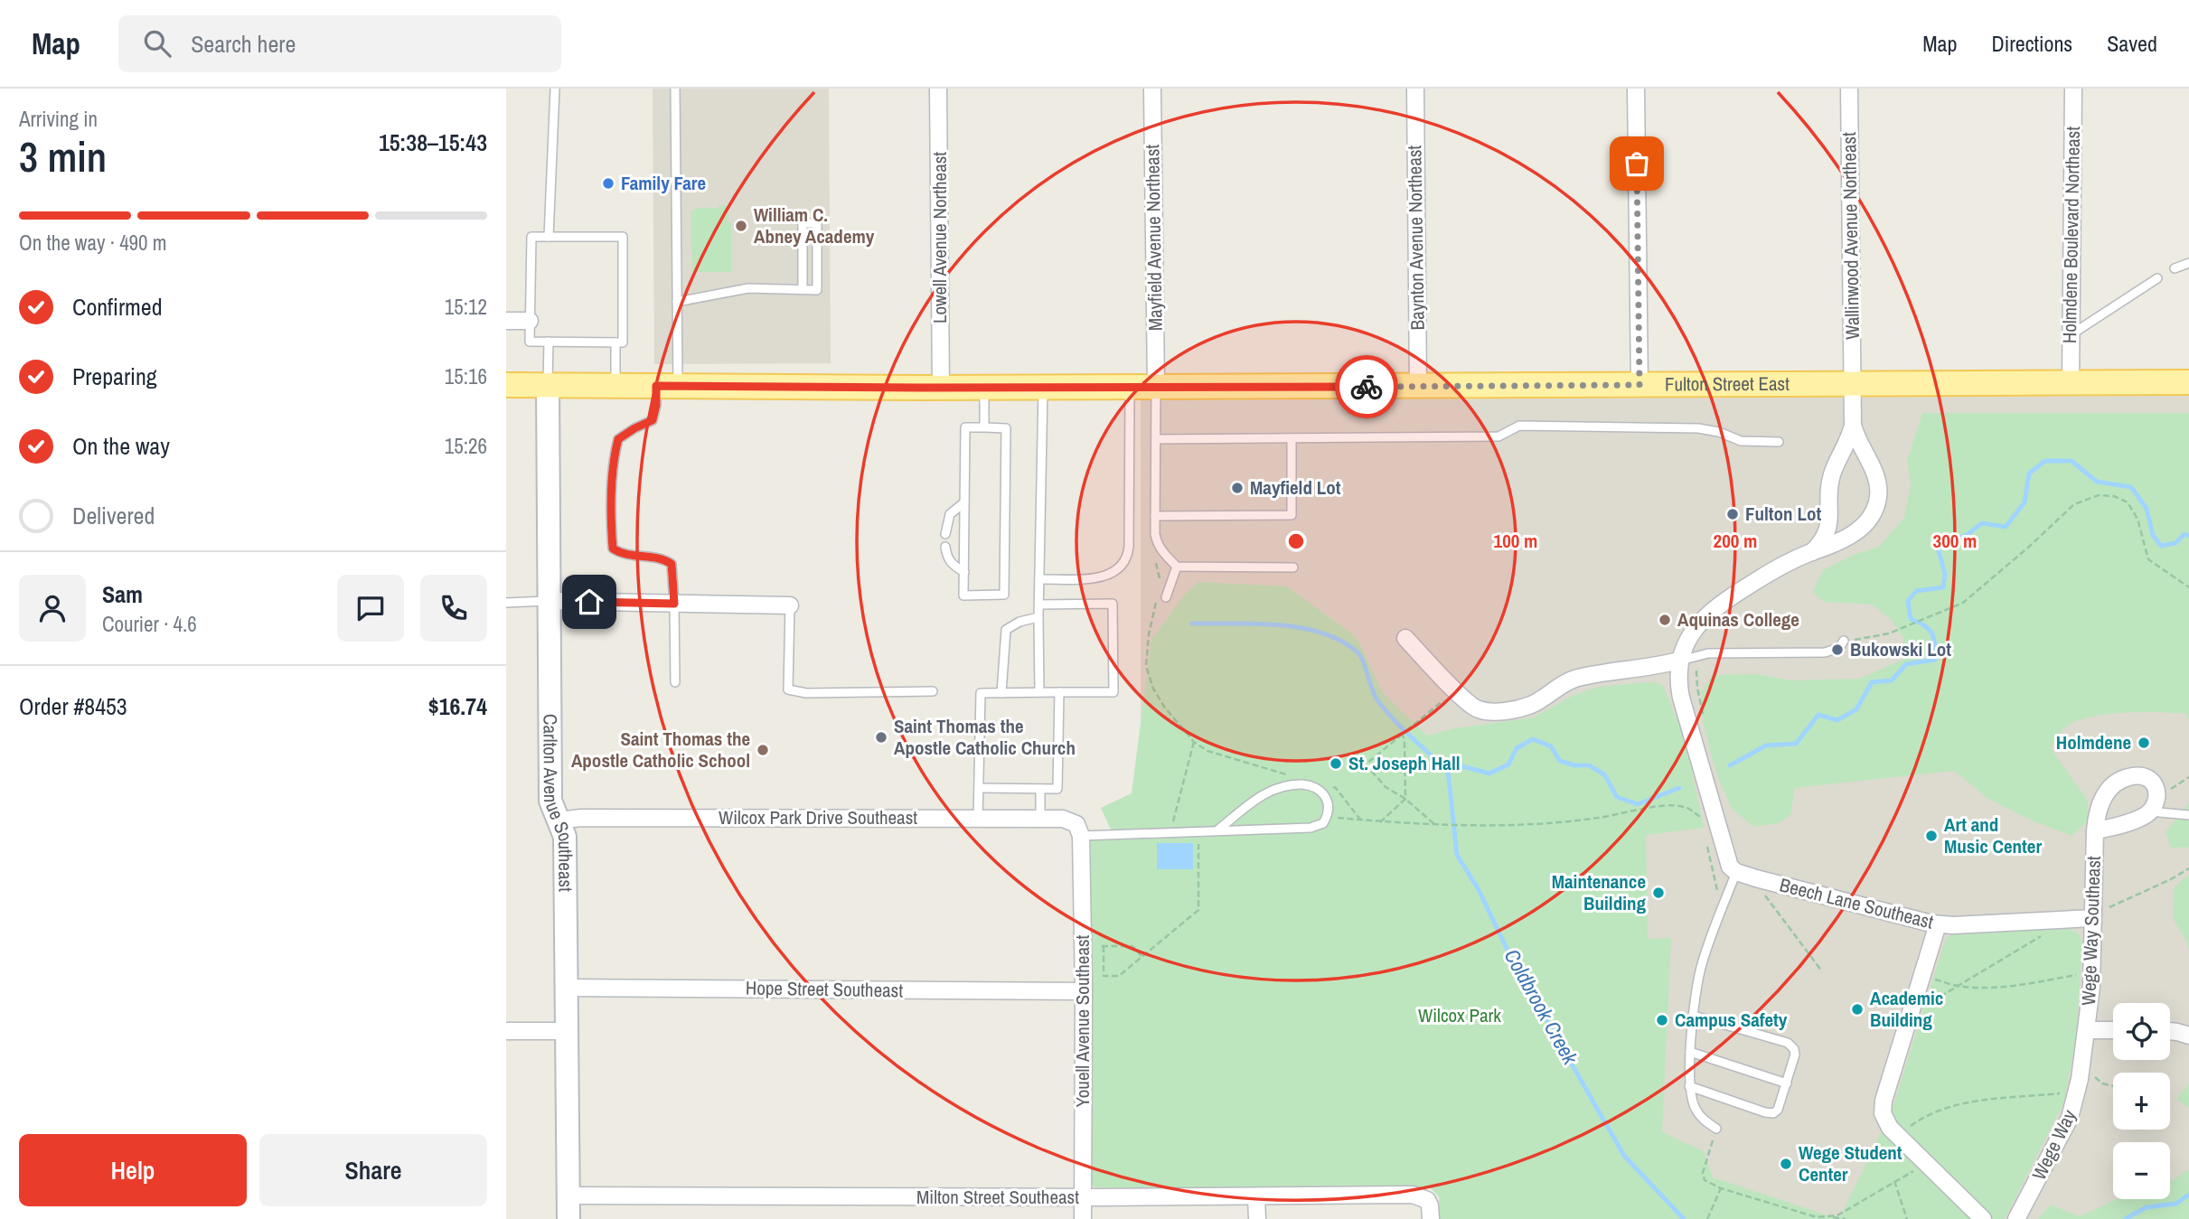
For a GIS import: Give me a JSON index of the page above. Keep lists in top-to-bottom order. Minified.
{"streets":{"main road":["Fulton Street East"],"street":["Holmdene Boulevard Northeast","Wallinwood Avenue Northeast","Lowell Avenue Northeast","Mayfield Avenue Northeast","Baynton Avenue Northeast","Carlton Avenue Southeast","Wilcox Park Drive Southeast","Beech Lane Southeast","Wege Way Southeast","Hope Street Southeast","Youell Avenue Southeast","Wege Way","Milton Street Southeast"]},"crossings":[["Holmdene Boulevard Northeast","Fulton Street East"],["Wallinwood Avenue Northeast","Fulton Street East"],["Lowell Avenue Northeast","Fulton Street East"],["Mayfield Avenue Northeast","Fulton Street East"],["Baynton Avenue Northeast","Fulton Street East"],["Fulton Street East","Carlton Avenue Southeast"],["Carlton Avenue Southeast","Wilcox Park Drive Southeast"],["Carlton Avenue Southeast","Hope Street Southeast"],["Carlton Avenue Southeast","Milton Street Southeast"],["Wilcox Park Drive Southeast","Youell Avenue Southeast"],["Beech Lane Southeast","Wege Way Southeast"],["Wege Way Southeast","Wege Way"],["Hope Street Southeast","Youell Avenue Southeast"],["Youell Avenue Southeast","Milton Street Southeast"]],"water":["Coldbrook Creek"],"parks":["Wilcox Park"],"places":["Family Fare","William C. Abney Academy","Mayfield Lot","Fulton Lot","Aquinas College","Bukowski Lot","Saint Thomas the Apostle Catholic Church","Holmdene","Saint Thomas the Apostle Catholic School","St. Joseph Hall","Art and Music Center","Maintenance Building","Academic Building","Campus Safety","Wege Student Center"],"page":{"header":"Map","search":"Search here","nav":["Map","Directions","Saved"],"heading":["3 min","Arriving in","15:38–15:43"],"panel":["Sam","Courier · 4.6","Order #8453","$16.74"],"bar":"On the way · 490 m","list":[["Confirmed","15:12"],["Preparing","15:16"],["On the way","15:26"],"Delivered"],"map_buttons":["+","−"],"buttons":["Help","Share"]},"rings":["100 m","200 m","300 m"]}
